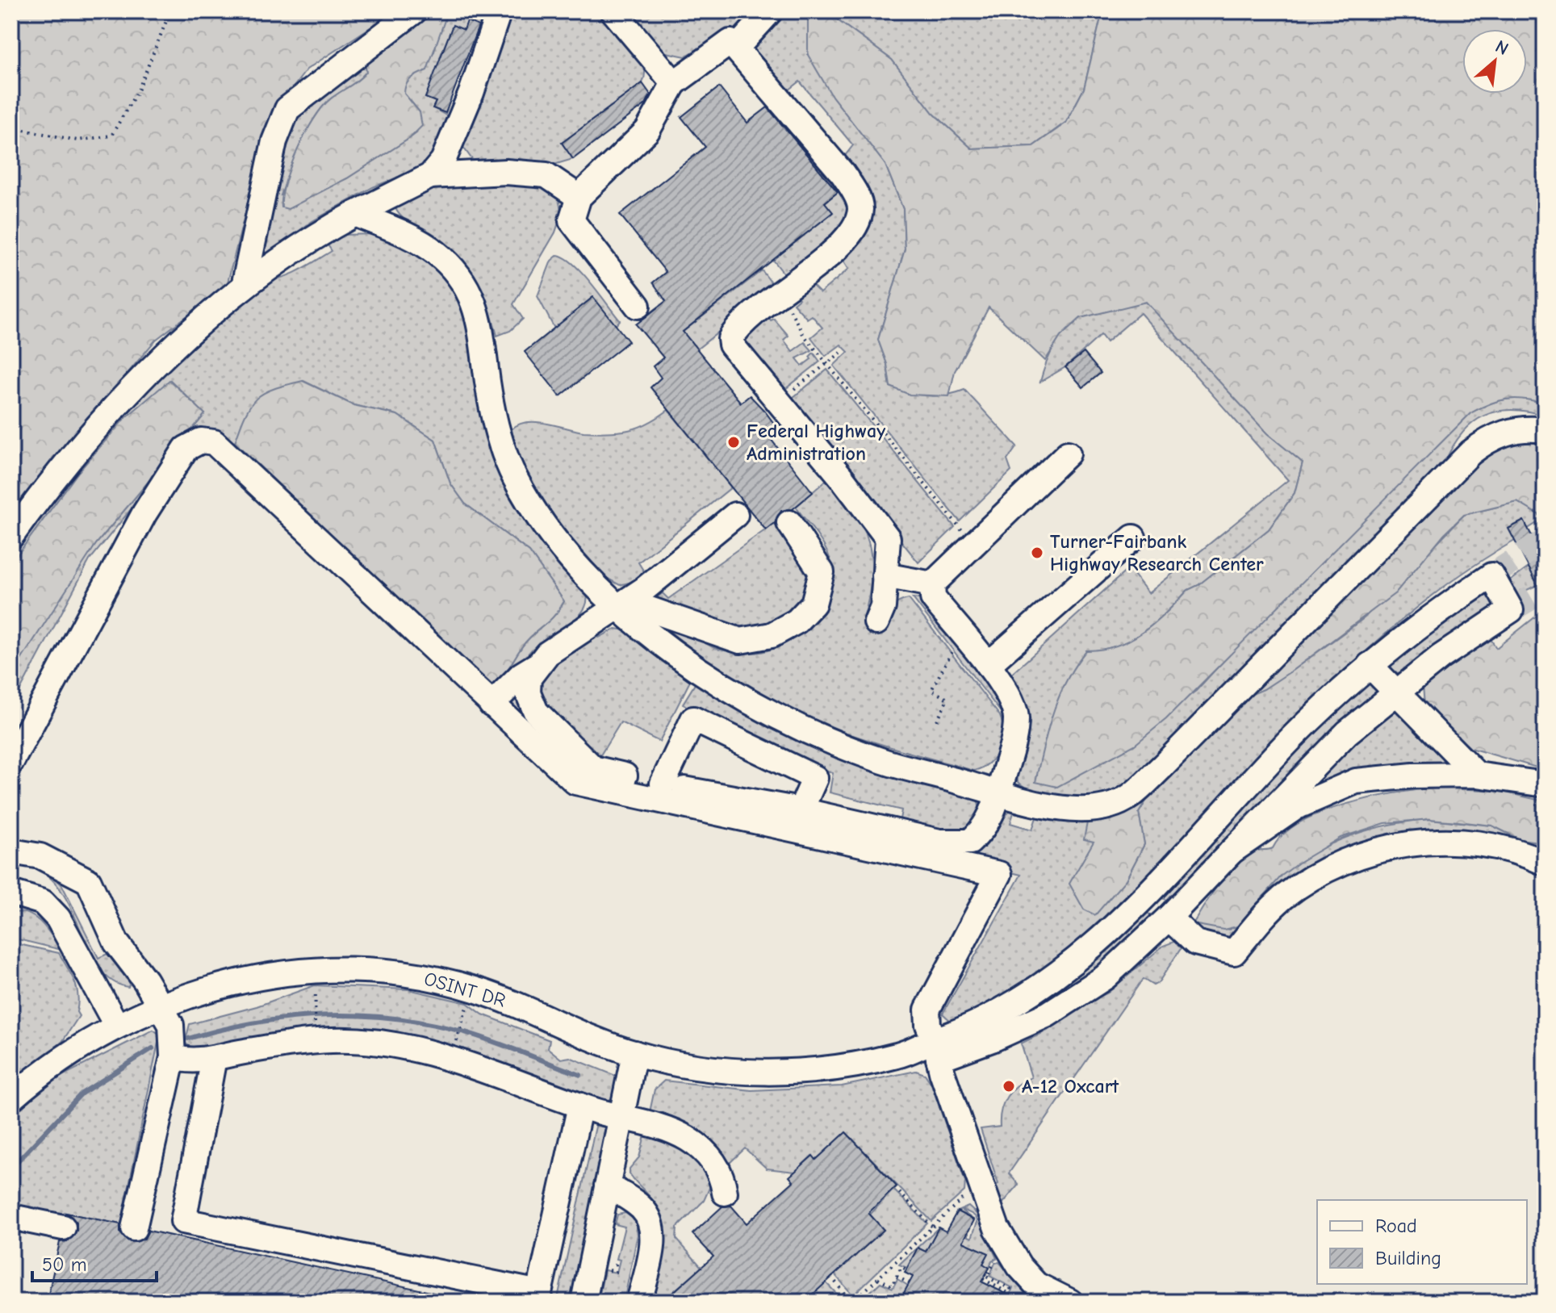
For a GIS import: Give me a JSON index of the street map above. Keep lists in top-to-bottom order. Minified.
{"streets":{"street":["OSINT DR"]},"places":["Federal Highway Administration","Turner-Fairbank Highway Research Center","A-12 Oxcart"],"legend":["Road","Building"],"scale_bar":"50 m","north":"top right"}
